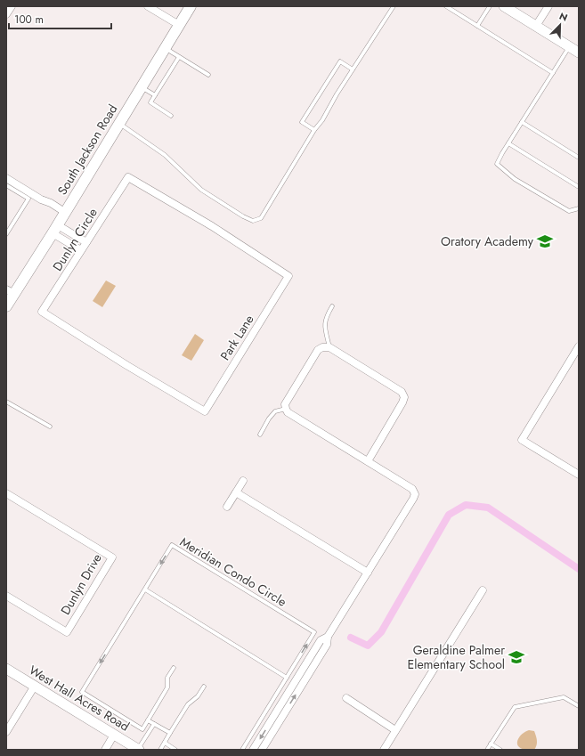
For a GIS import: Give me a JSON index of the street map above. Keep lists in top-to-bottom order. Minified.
{"streets":{"main road":["South Jackson Road"],"street":["Dunlyn Circle","Park Lane","Dunlyn Drive","West Hall Acres Road"],"lane":["Meridian Condo Circle"]},"crossings":[["Dunlyn Circle","Park Lane"]],"places":{"school or university":["Oratory Academy","Geraldine Palmer Elementary School"]},"scale_bar":"100 m","north":"top right"}
